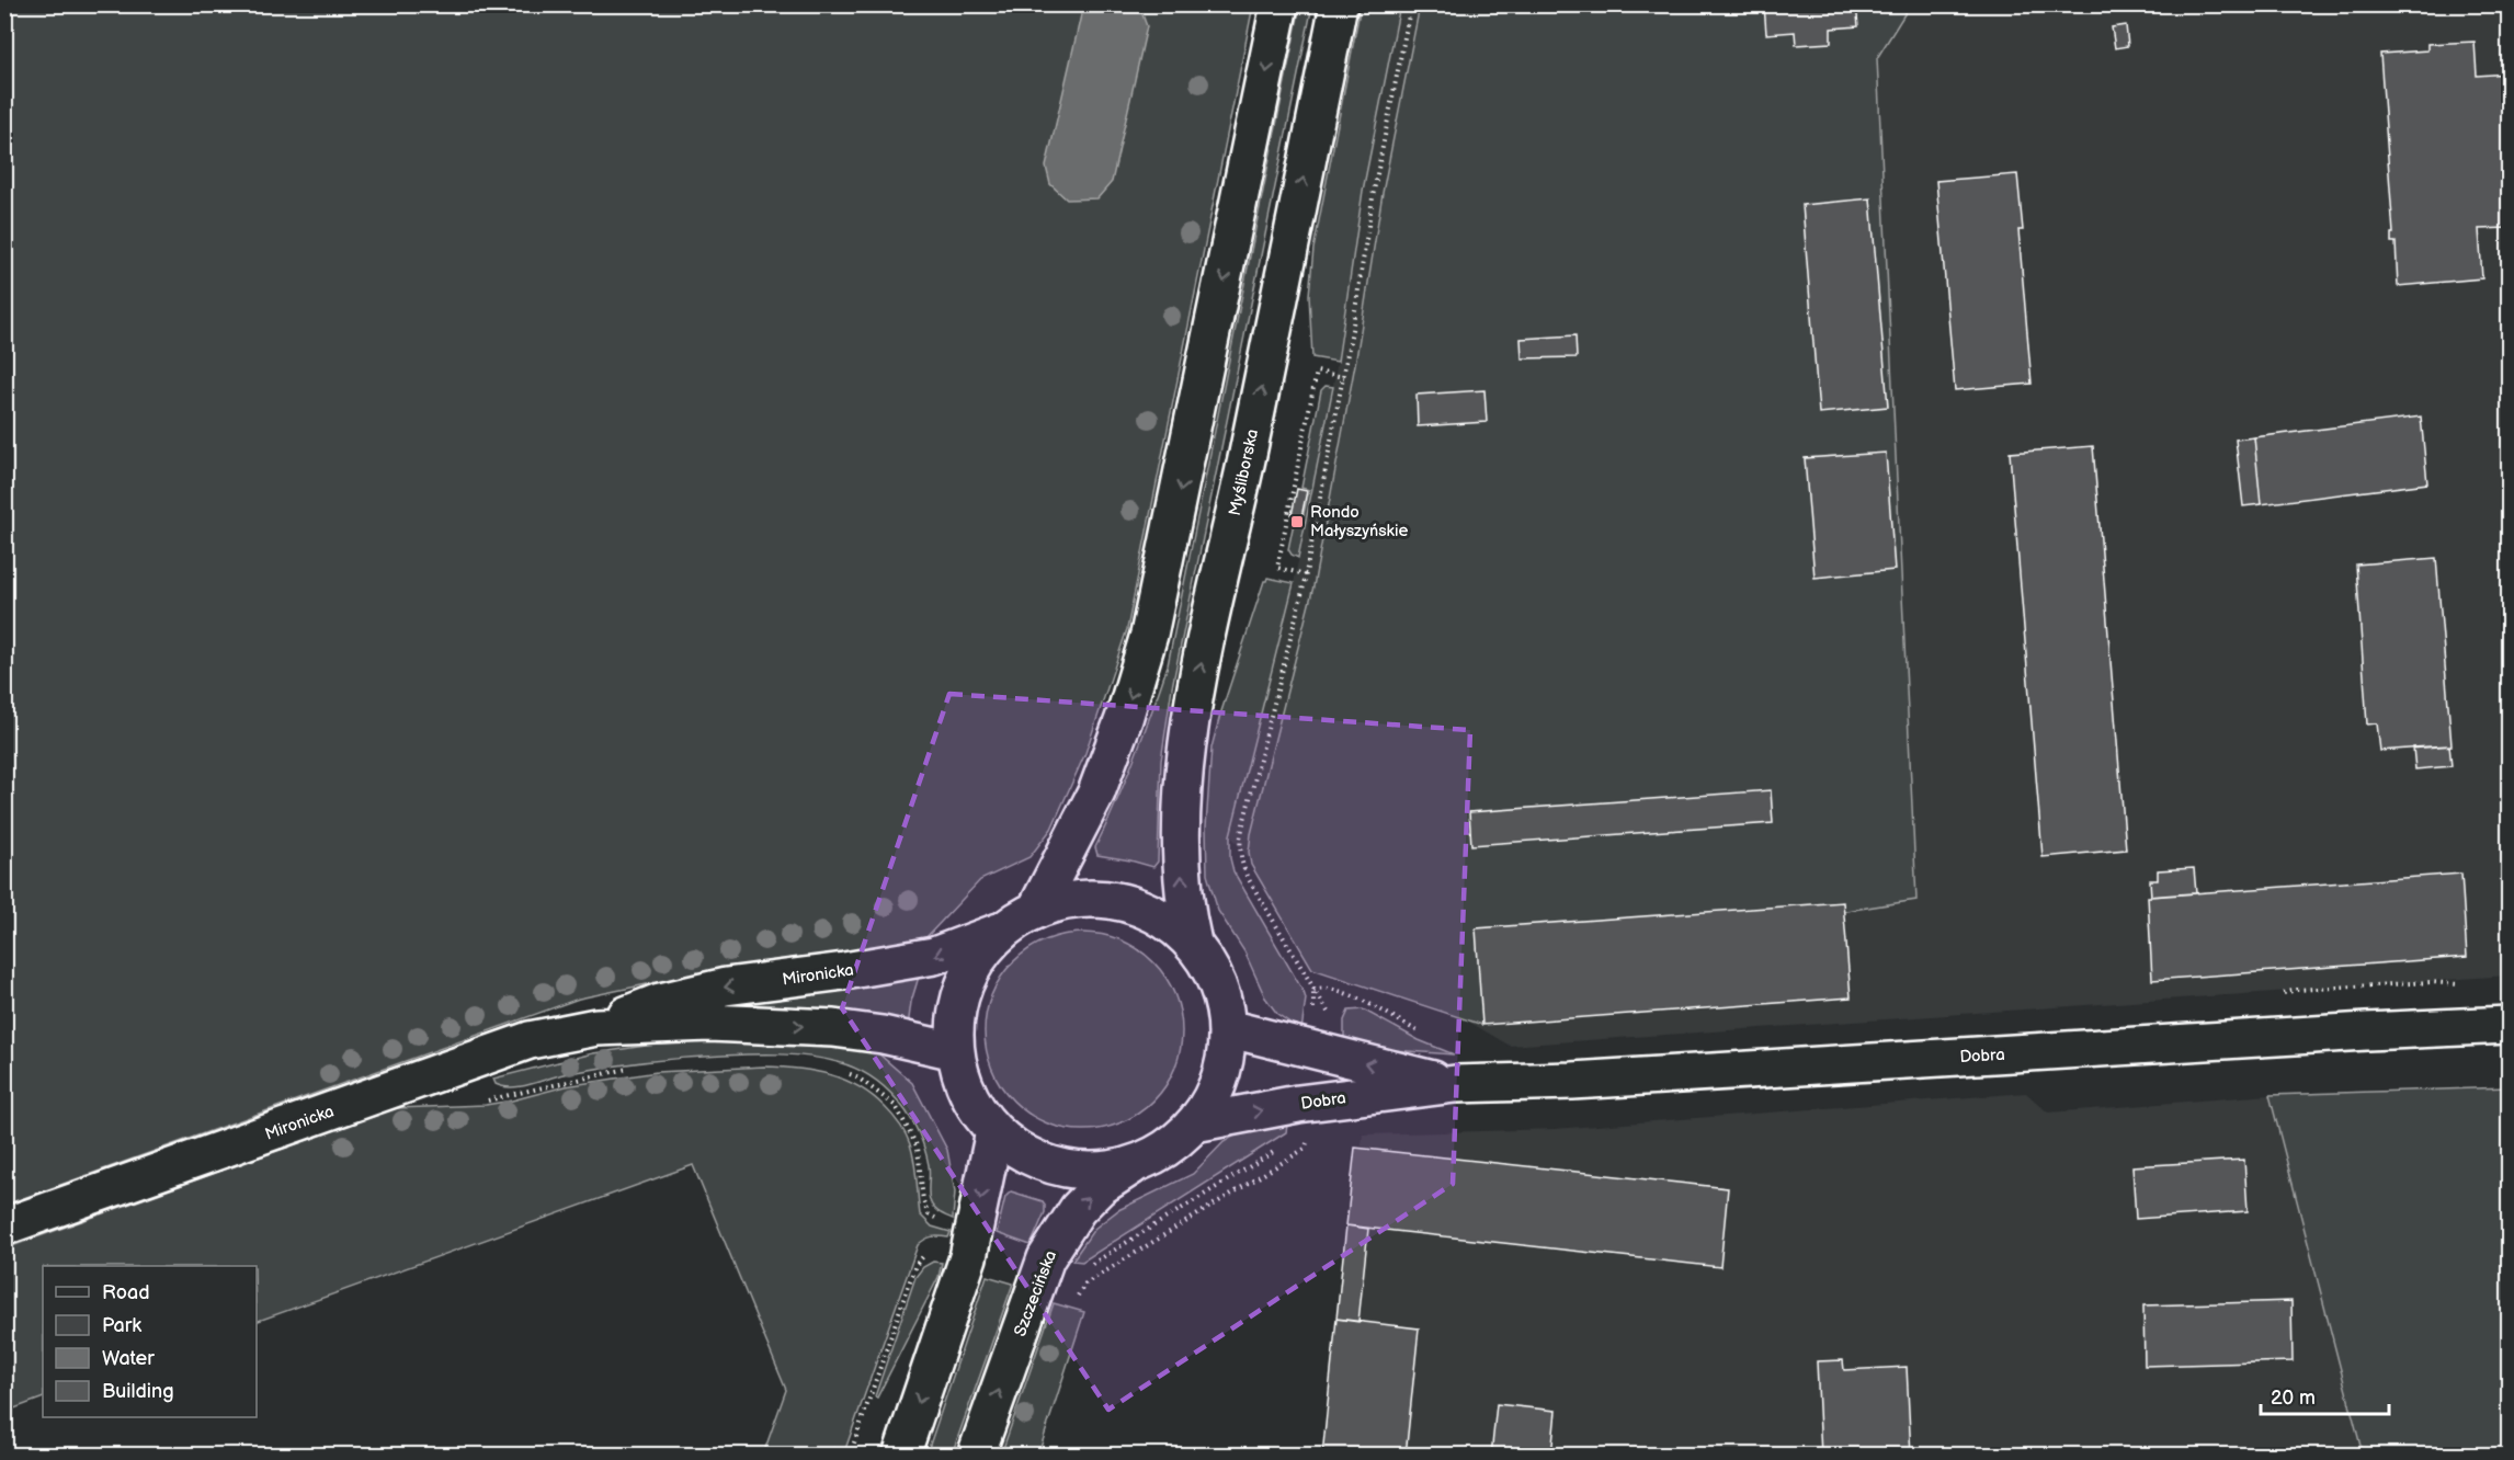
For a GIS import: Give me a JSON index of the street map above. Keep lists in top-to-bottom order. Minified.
{"streets":{"main road":["Myśliborska","Mironicka","Dobra","Szczecińska"]},"places":{"transit":["Rondo Małyszyńskie"]},"legend":["Road","Park","Water","Building"],"scale_bar":"20 m"}
